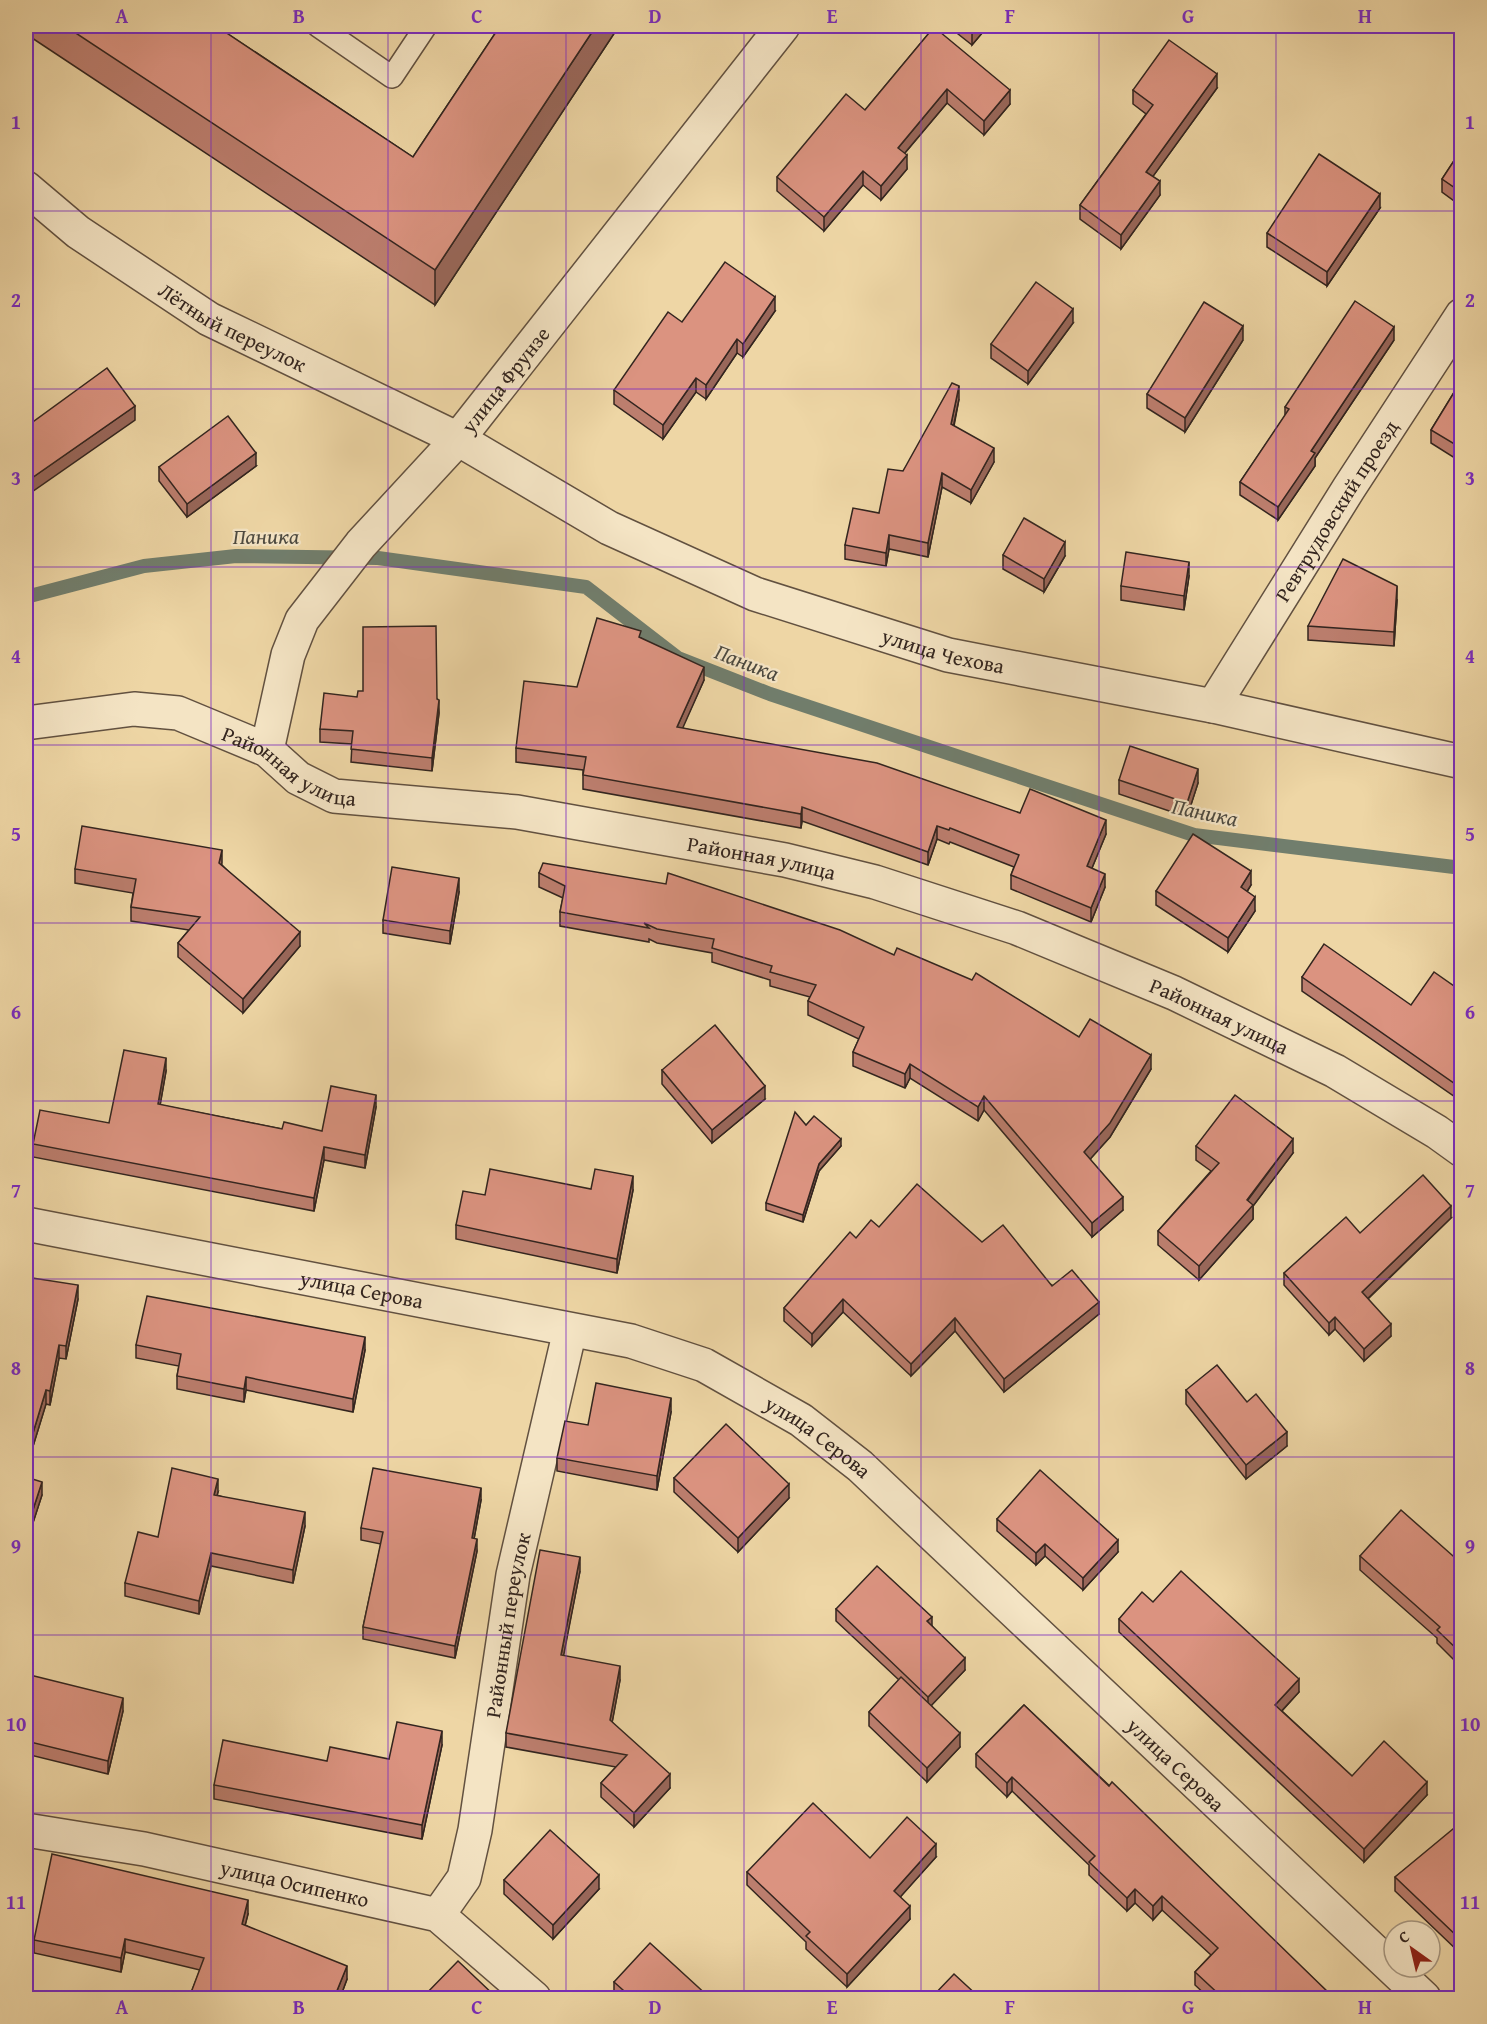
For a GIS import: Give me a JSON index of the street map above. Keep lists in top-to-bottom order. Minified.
{"streets":{"street":["Лётный переулок","улица Фрунзе","Ревтрудовский проезд","улица Чехова","Районная улица","улица Серова","Районный переулок","улица Осипенко"]},"crossings":[["Лётный переулок","улица Фрунзе"],["Лётный переулок","улица Чехова"],["улица Фрунзе","улица Чехова"],["улица Фрунзе","Районная улица"],["Ревтрудовский проезд","улица Чехова"],["улица Серова","Районный переулок"],["Районный переулок","улица Осипенко"]],"water":["Паника"],"north":"top left","grid":{"columns":["A","B","C","D","E","F","G","H"],"rows":["1","2","3","4","5","6","7","8","9","10","11"]}}
